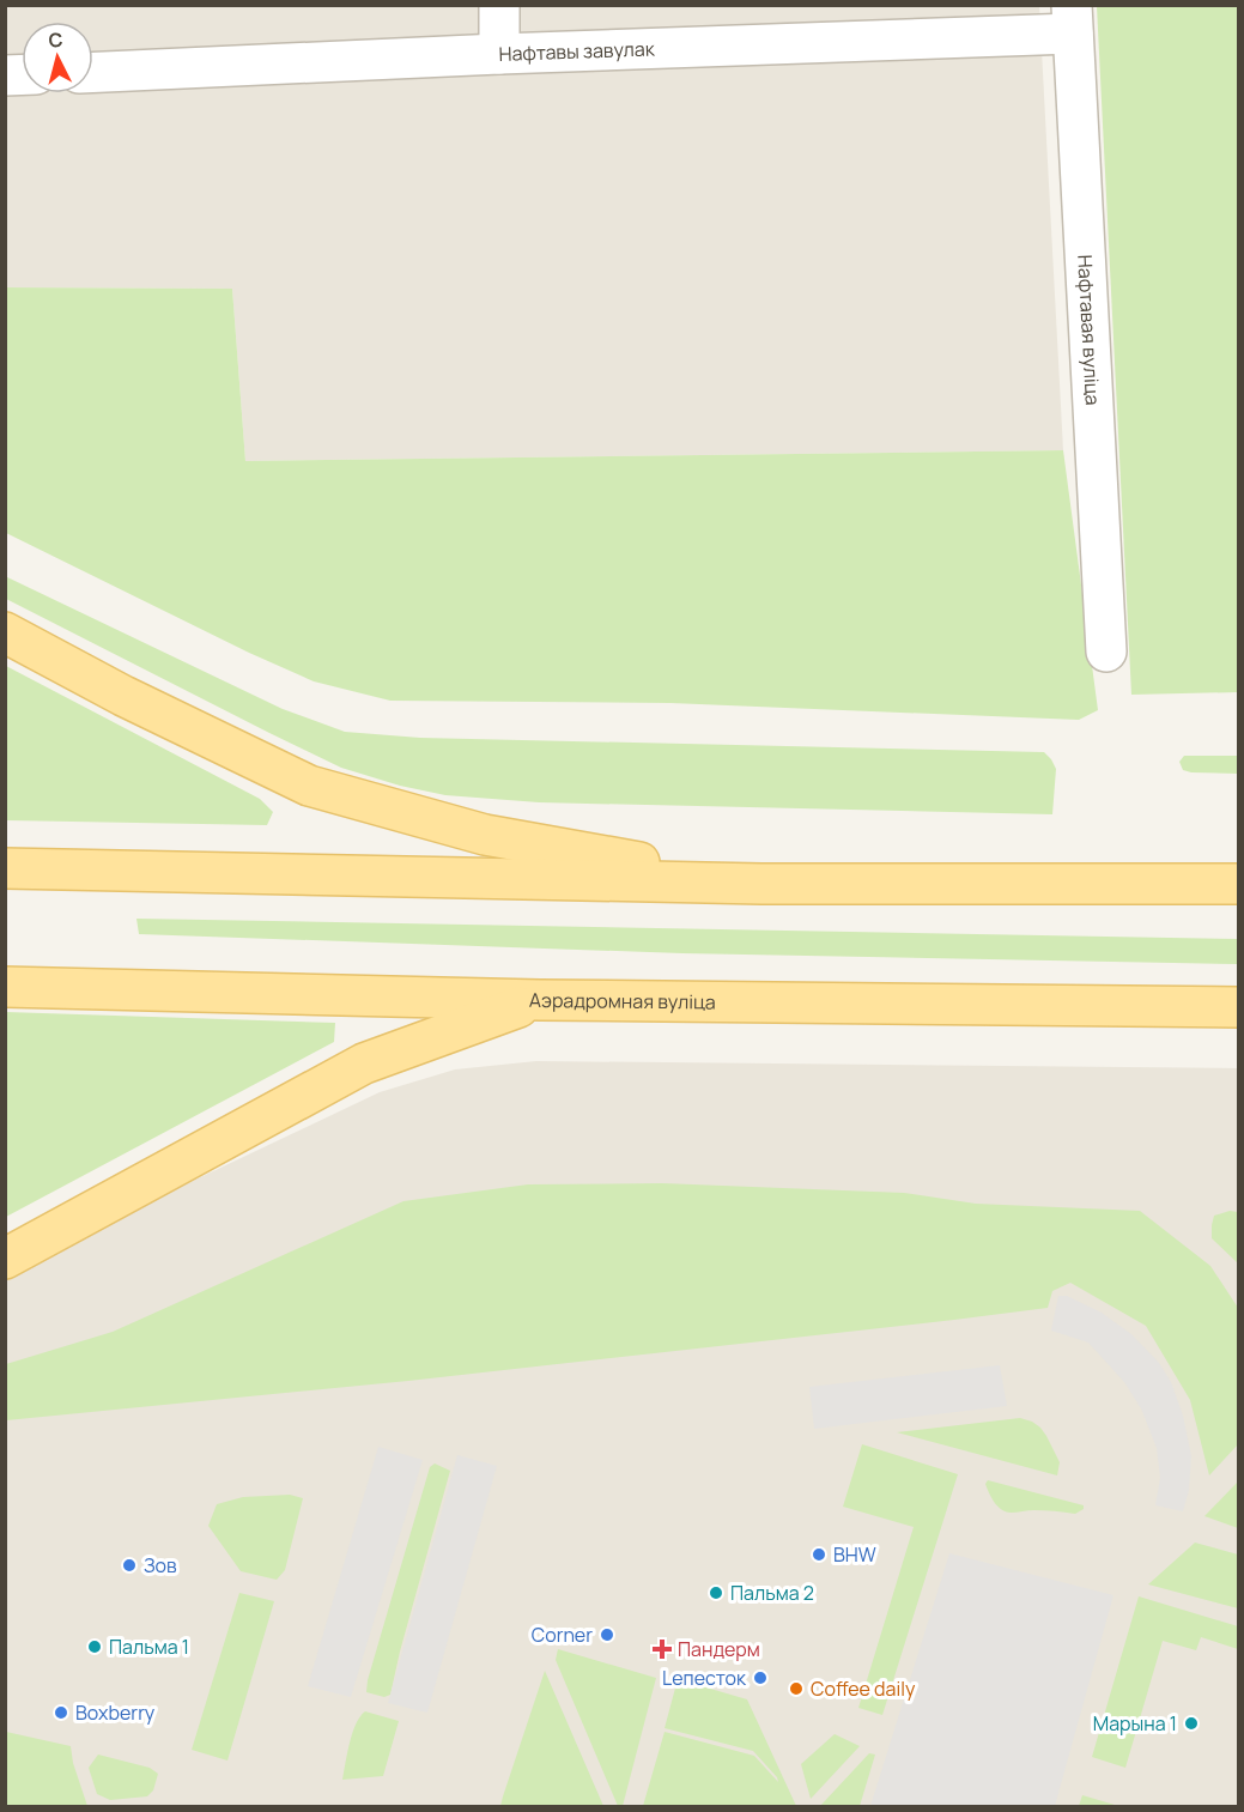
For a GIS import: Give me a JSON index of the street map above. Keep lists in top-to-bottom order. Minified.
{"streets":{"main road":["Аэрадромная вуліца"],"street":["Нафтавы завулак","Нафтавая вуліца"]},"crossings":[["Нафтавы завулак","Нафтавая вуліца"]],"places":{"other":["BHW","Зов","Пальма 2","Corner","Пальма 1","Lепесток","Coffee daily","Boxberry","Марына 1"],"health":["Пандерм"]},"north":"top"}
